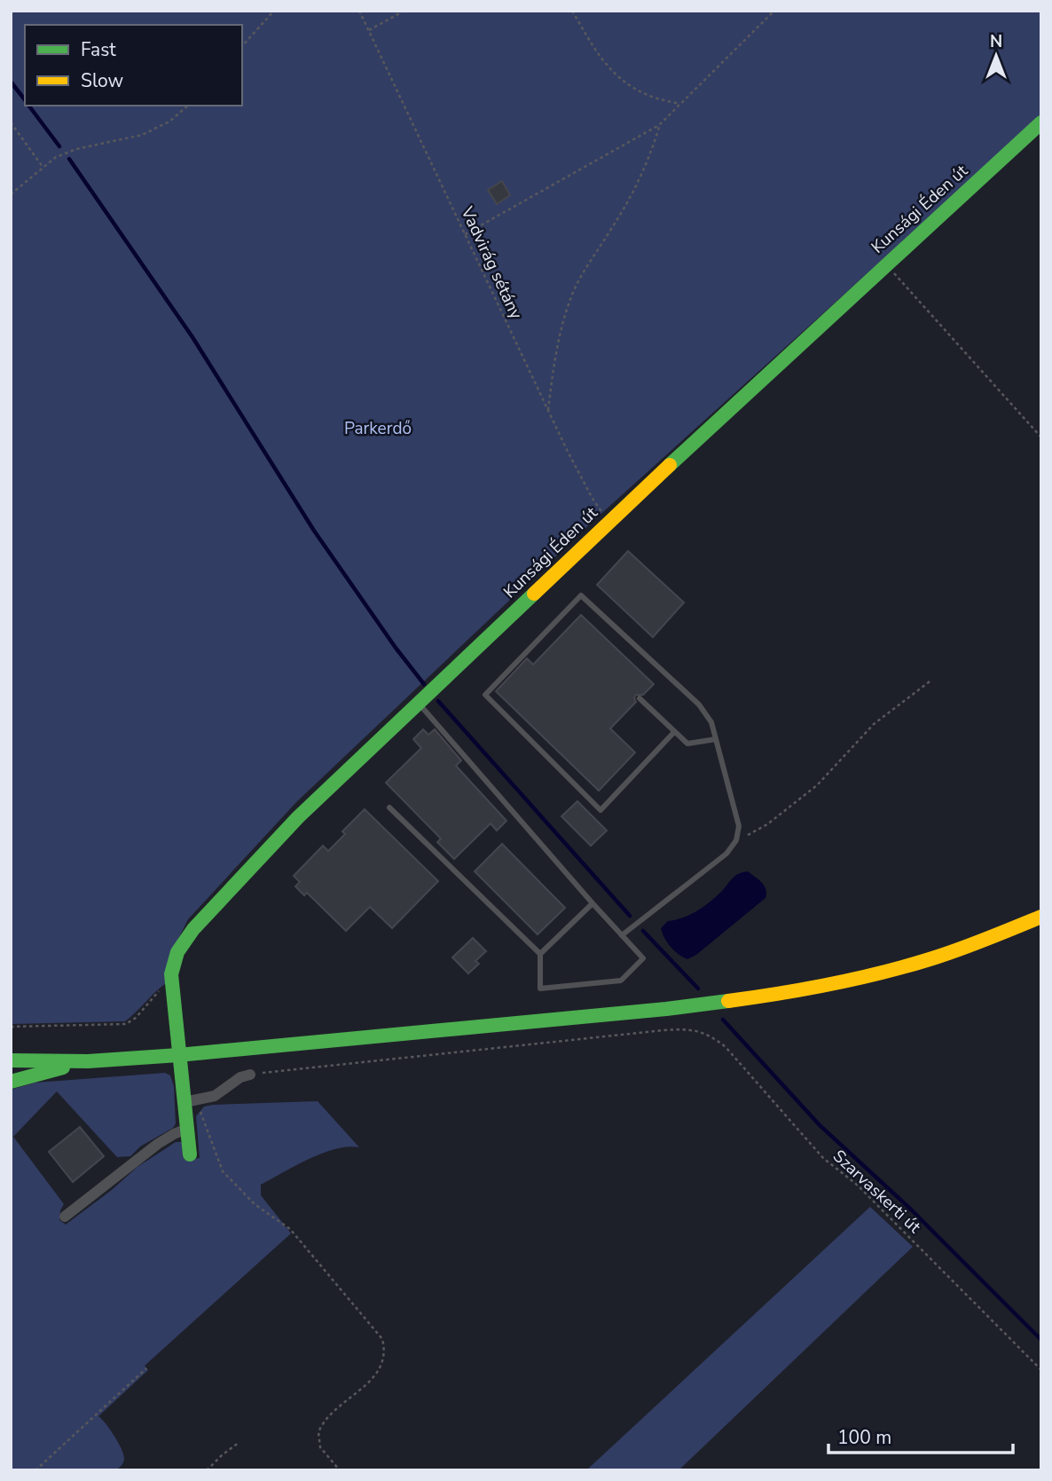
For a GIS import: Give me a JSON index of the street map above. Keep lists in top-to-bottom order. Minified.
{"streets":{"street":["Kunsági Éden út"],"path":["Vadvirág sétány","Szarvaskerti út"]},"crossings":[["Kunsági Éden út","Vadvirág sétány"]],"parks":["Parkerdő"],"legend":["Fast","Slow"],"scale_bar":"100 m","north":"top"}
